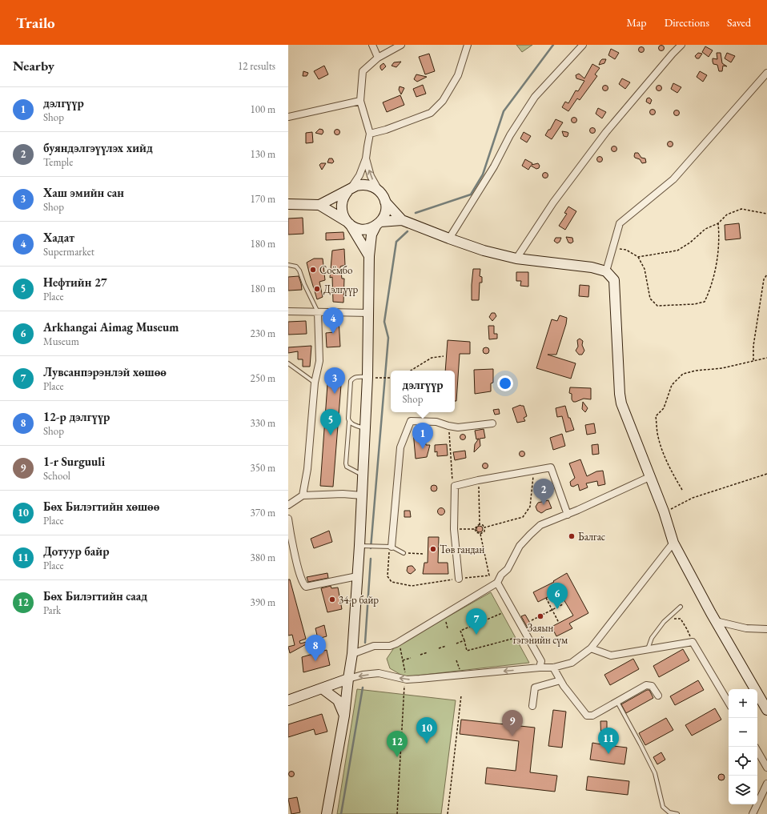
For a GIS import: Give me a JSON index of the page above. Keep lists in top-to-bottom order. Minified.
{"places":["Соёмбо","Дэлгүүр","Балгас","Төв гандан","34-р байр","Заяын гэгэнийн сүм"],"page":{"header":"Trailo","nav":["Map","Directions","Saved"],"heading":["Nearby","12 results"],"list":[{"mark":"1","name":"дэлгүүр","note":"Shop","value":"100 m"},{"mark":"2","name":"буяндэлгэүүлэх хийд","note":"Temple","value":"130 m"},{"mark":"3","name":"Хаш эмийн сан","note":"Shop","value":"170 m"},{"mark":"4","name":"Хадат","note":"Supermarket","value":"180 m"},{"mark":"5","name":"Нефтийн 27","note":"Place","value":"180 m"},{"mark":"6","name":"Arkhangai Aimag Museum","note":"Museum","value":"230 m"},{"mark":"7","name":"Лувсанпэрэнлэй хөшөө","note":"Place","value":"250 m"},{"mark":"8","name":"12-р дэлгүүр","note":"Shop","value":"330 m"},{"mark":"9","name":"1-r Surguuli","note":"School","value":"350 m"},{"mark":"10","name":"Бөх Билэгтийн хөшөө","note":"Place","value":"370 m"},{"mark":"11","name":"Дотуур байр","note":"Place","value":"380 m"},{"mark":"12","name":"Бөх Билэгтийн саад","note":"Park","value":"390 m"}],"pins":["4","3","5","1","2","6","7","8","9","10","11","12"],"popup":["дэлгүүр","Shop"],"map_buttons":["+","−"]}}
